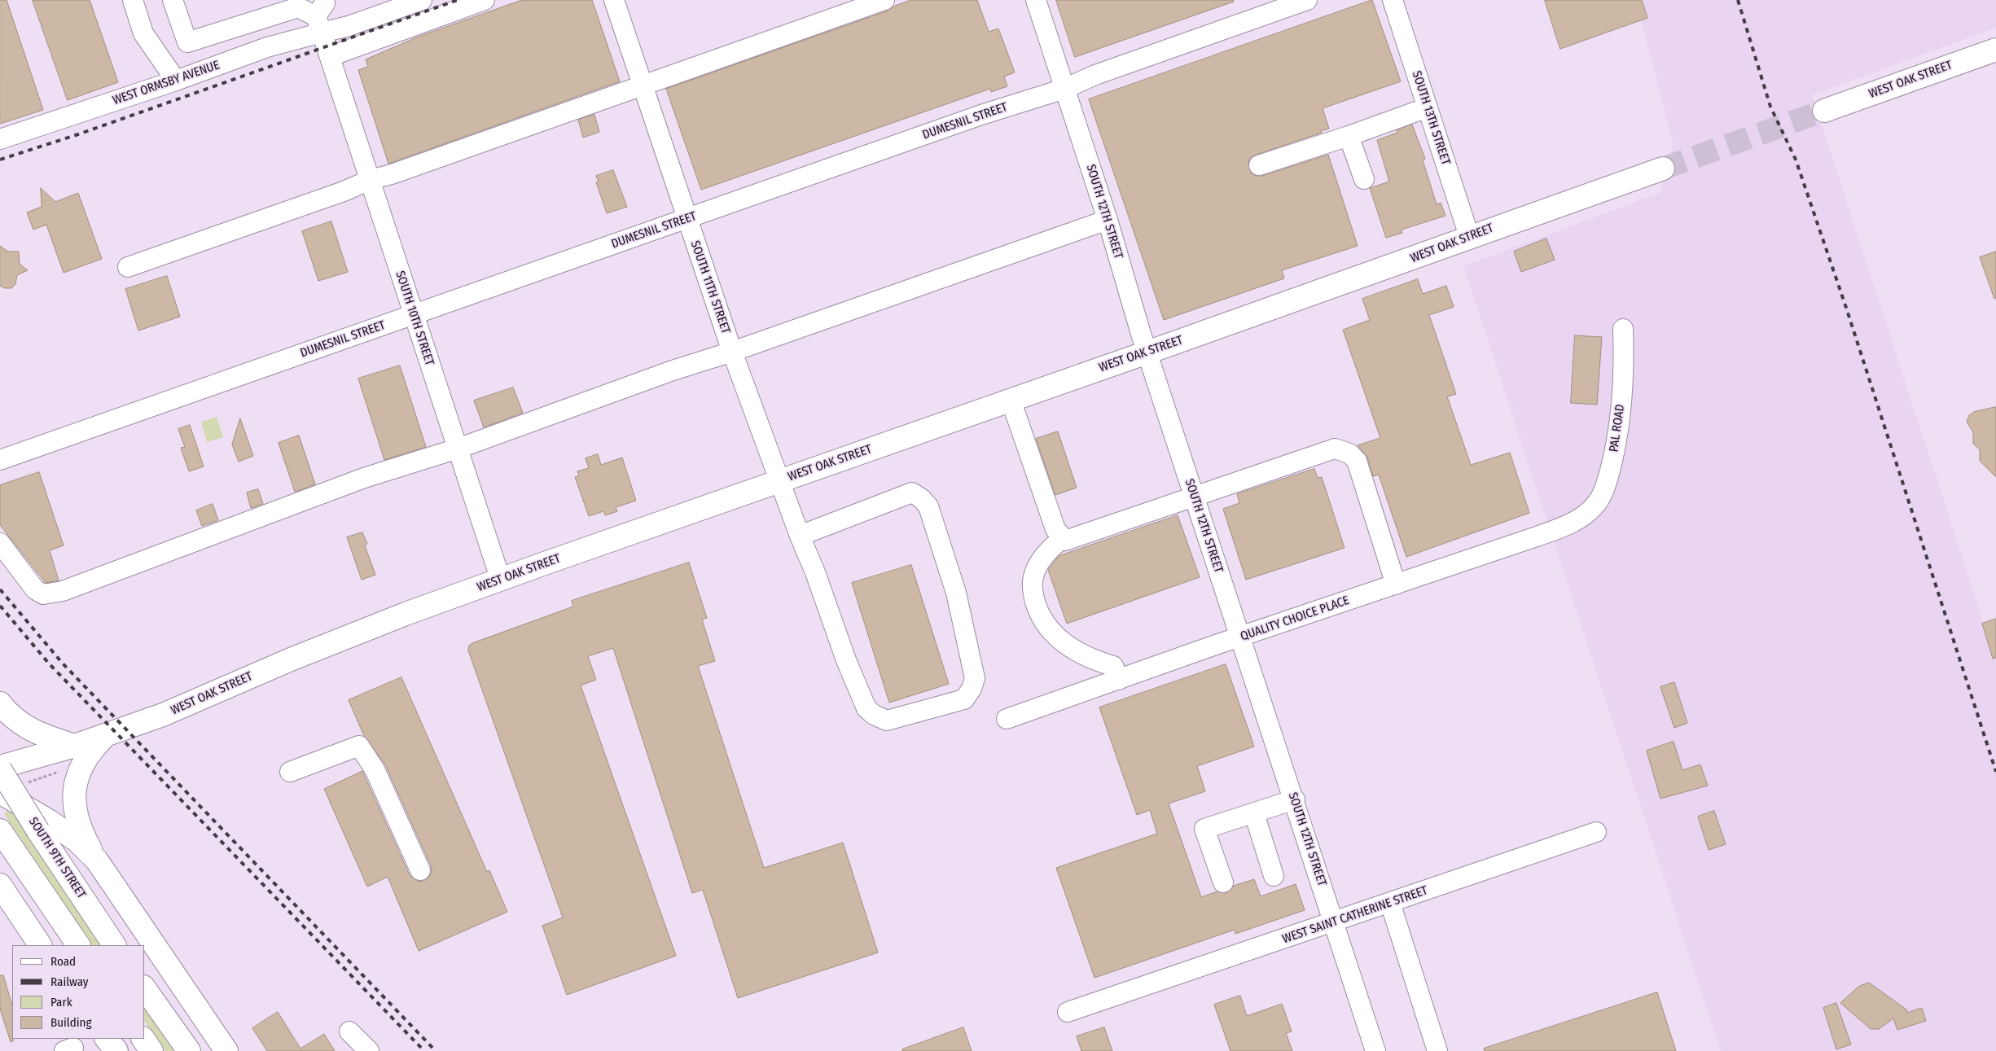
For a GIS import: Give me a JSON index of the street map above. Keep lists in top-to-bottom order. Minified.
{"streets":{"main road":["WEST OAK STREET","SOUTH 9TH STREET"],"street":["WEST ORMSBY AVENUE","SOUTH 13TH STREET","DUMESNIL STREET","SOUTH 12TH STREET","SOUTH 11TH STREET","SOUTH 10TH STREET","PAL ROAD","QUALITY CHOICE PLACE","WEST SAINT CATHERINE STREET"]},"crossings":[["WEST OAK STREET","SOUTH 13TH STREET"],["WEST OAK STREET","SOUTH 12TH STREET"],["WEST OAK STREET","SOUTH 11TH STREET"],["WEST OAK STREET","SOUTH 10TH STREET"],["WEST OAK STREET","SOUTH 9TH STREET"],["DUMESNIL STREET","SOUTH 12TH STREET"],["DUMESNIL STREET","SOUTH 11TH STREET"],["DUMESNIL STREET","SOUTH 10TH STREET"],["SOUTH 12TH STREET","QUALITY CHOICE PLACE"],["SOUTH 12TH STREET","WEST SAINT CATHERINE STREET"],["PAL ROAD","QUALITY CHOICE PLACE"]],"legend":["Road","Railway","Park","Building"]}
